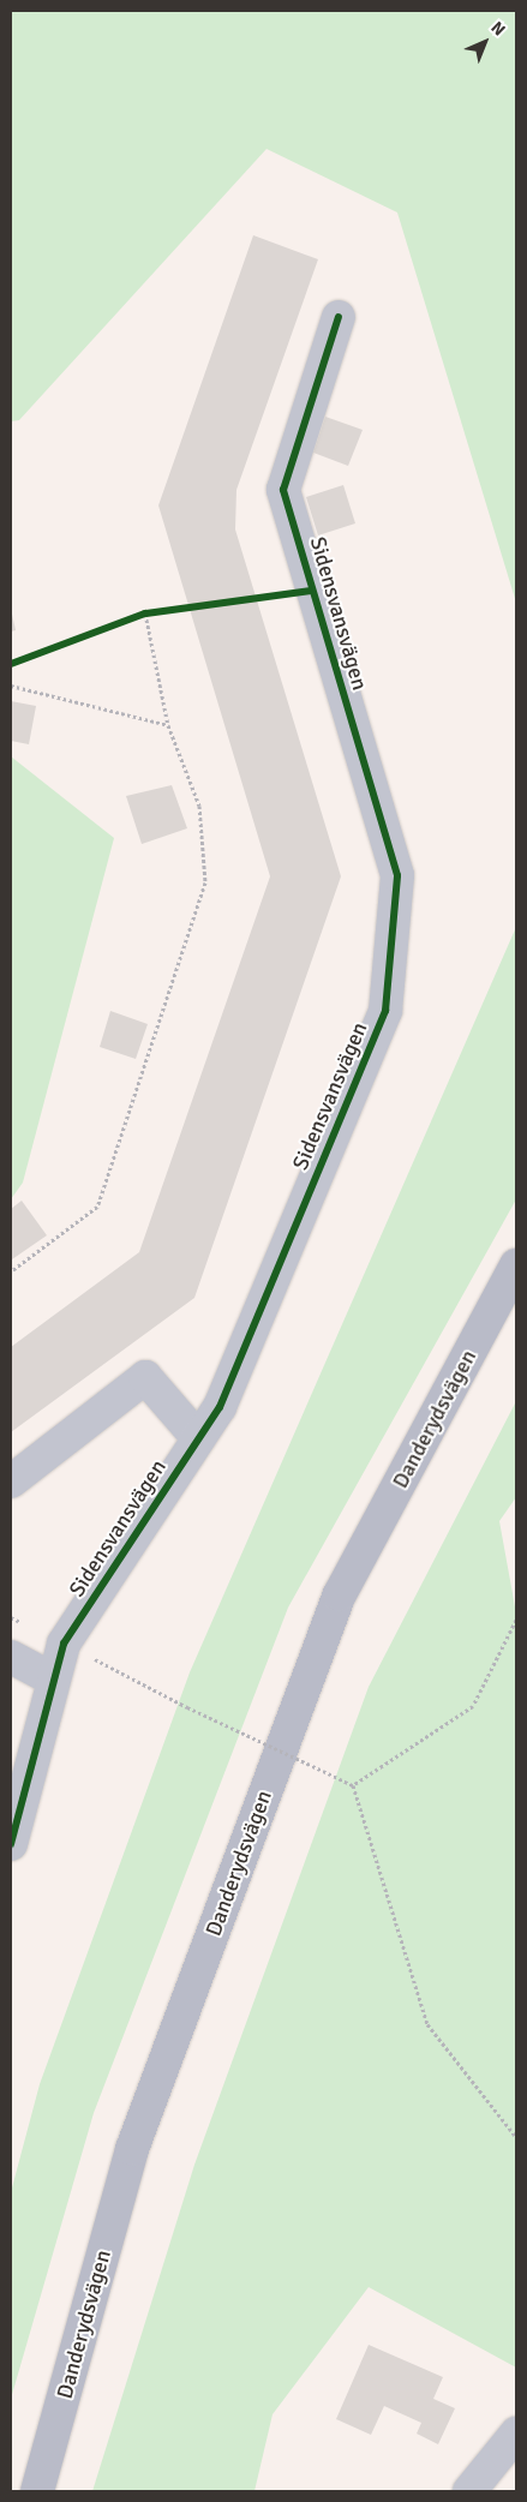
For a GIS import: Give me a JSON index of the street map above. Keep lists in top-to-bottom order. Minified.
{"streets":{"main road":["Danderydsvägen"],"street":["Sidensvansvägen"]},"north":"top right"}
